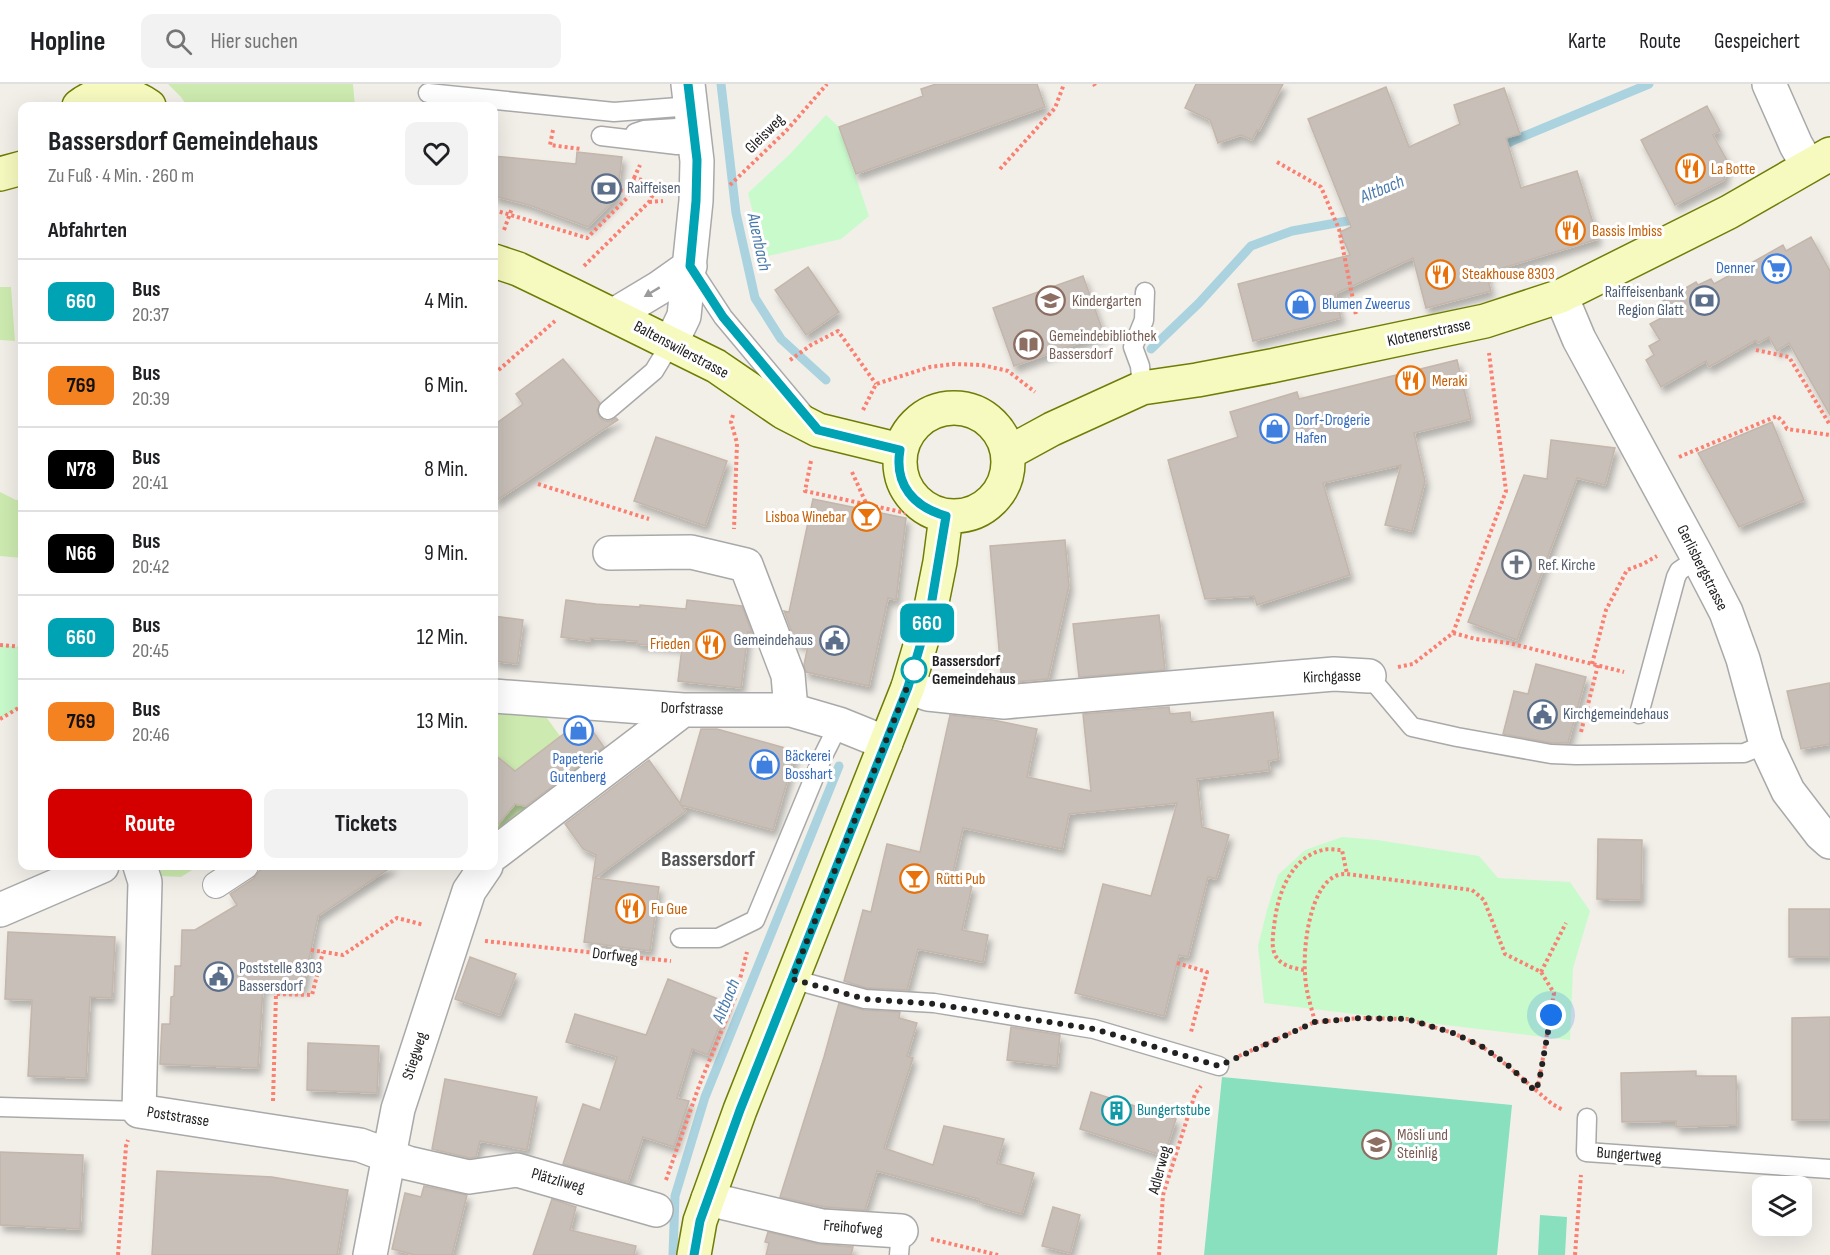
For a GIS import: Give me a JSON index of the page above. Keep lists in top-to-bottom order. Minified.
{"streets":{"main road":["Klotenerstrasse","Baltenswilerstrasse"],"street":["Gerlisbergstrasse","Kirchgasse","Dorfstrasse","Stiegweg","Poststrasse","Plätzliweg","Freihofweg"],"lane":["Bungertweg"],"path":["Gleisweg","Dorfweg","Adlerweg"]},"crossings":[["Klotenerstrasse","Baltenswilerstrasse"],["Klotenerstrasse","Gerlisbergstrasse"],["Gerlisbergstrasse","Kirchgasse"],["Dorfweg","Stiegweg"],["Stiegweg","Poststrasse"],["Stiegweg","Plätzliweg"],["Poststrasse","Plätzliweg"]],"districts":["Bassersdorf"],"water":["Altbach","Auenbach"],"places":{"restaurant":["La Botte","Bassis Imbiss","Steakhouse 8303","Meraki","Frieden","Fu Gue"],"bank":["Raiffeisen","Raiffeisenbank Region Glatt"],"supermarket":["Denner"],"school or university":["Kindergarten","Mösli und Steinlig"],"shop":["Blumen Zweerus","Dorf-Drogerie Hafen","Papeterie Gutenberg","Bäckerei Bosshart"],"library":["Gemeindebibliothek Bassersdorf"],"bar":["Lisboa Winebar","Rütti Pub"],"church":["Ref. Kirche"],"public building":["Gemeindehaus","Kirchgemeindehaus","Poststelle 8303 Bassersdorf"],"other":["Bassersdorf Gemeindehaus"],"building":["Bungertstube"]},"lines":["bus line 660"],"page":{"header":"Hopline","search":"Hier suchen","nav":["Karte","Route","Gespeichert"],"on_map":"660","heading":[["Bassersdorf Gemeindehaus","Zu Fuß · 4 Min. · 260 m"],"Abfahrten"],"list":[{"mark":"660","name":"Bus","note":"20:37","value":"4 Min."},{"mark":"769","name":"Bus","note":"20:39","value":"6 Min."},{"mark":"N78","name":"Bus","note":"20:41","value":"8 Min."},{"mark":"N66","name":"Bus","note":"20:42","value":"9 Min."},{"mark":"660","name":"Bus","note":"20:45","value":"12 Min."},{"mark":"769","name":"Bus","note":"20:46","value":"13 Min."}],"buttons":["Route","Tickets"]}}
